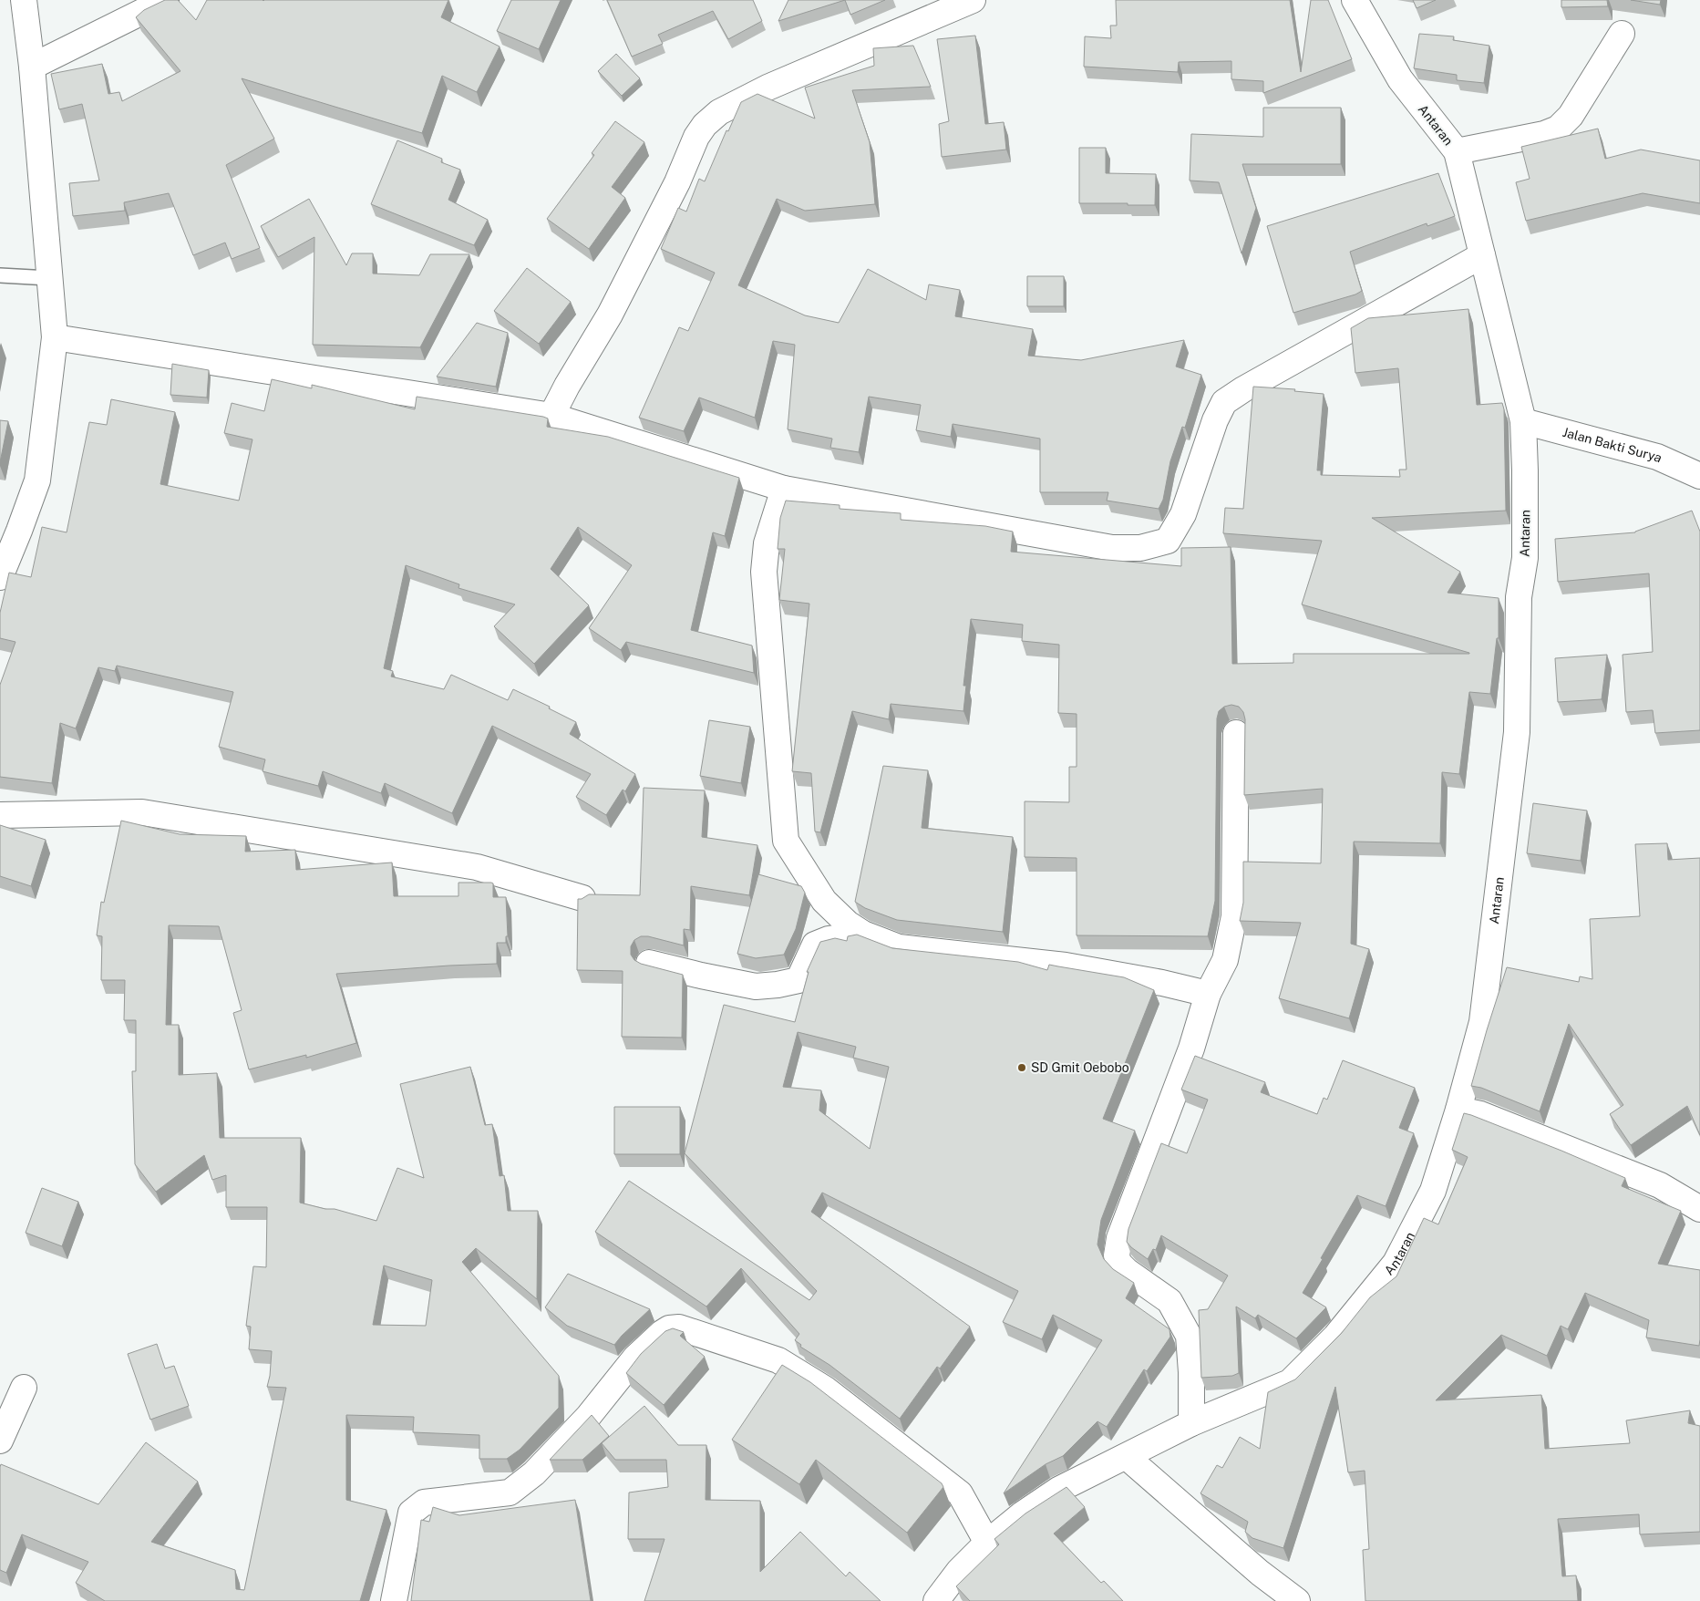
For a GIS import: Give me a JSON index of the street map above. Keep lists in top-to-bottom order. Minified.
{"streets":{"street":["Antaran","Jalan Bakti Surya"]},"crossings":[["Antaran","Jalan Bakti Surya"]],"places":["SD Gmit Oebobo"]}
